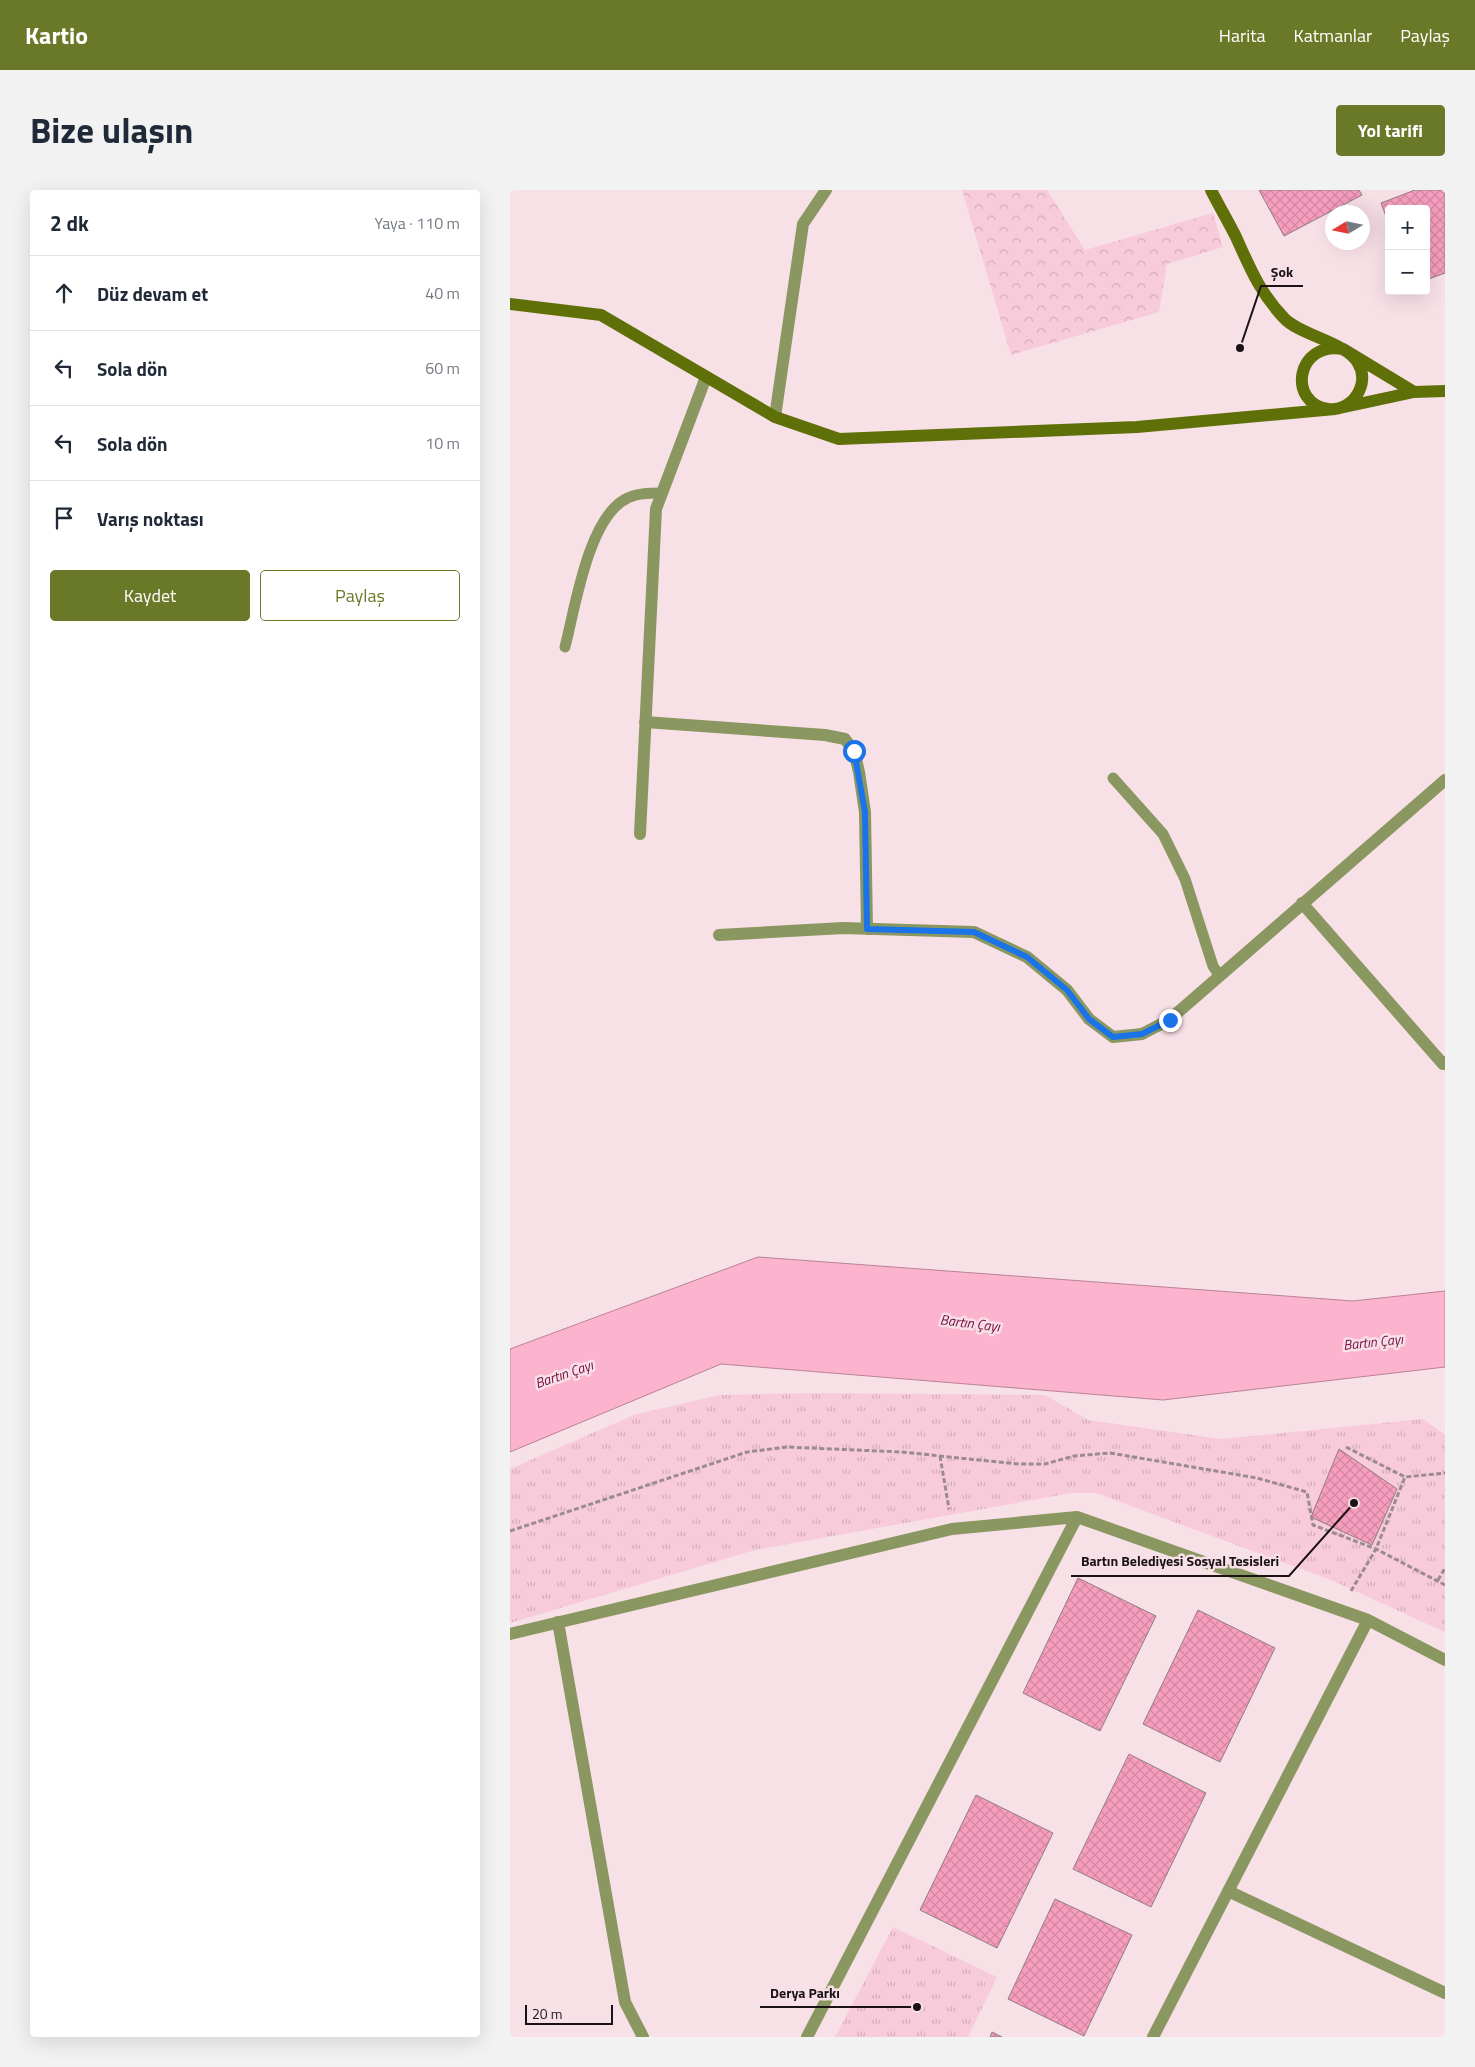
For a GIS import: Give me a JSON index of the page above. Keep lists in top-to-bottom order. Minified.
{"water":["Bartın Çayı"],"places":["Şok","Bartın Belediyesi Sosyal Tesisleri","Derya Parkı"],"scale_bar":"20 m","north":"left","page":{"header":"Kartio","nav":["Harita","Katmanlar","Paylaş"],"title":"Bize ulaşın","buttons":["Yol tarifi",["Kaydet","Paylaş"]],"heading":["2 dk","Yaya · 110 m"],"map_buttons":["+","−"],"list":[["Düz devam et","40 m"],["Sola dön","60 m"],["Sola dön","10 m"],"Varış noktası"],"scale":"20 m"}}
